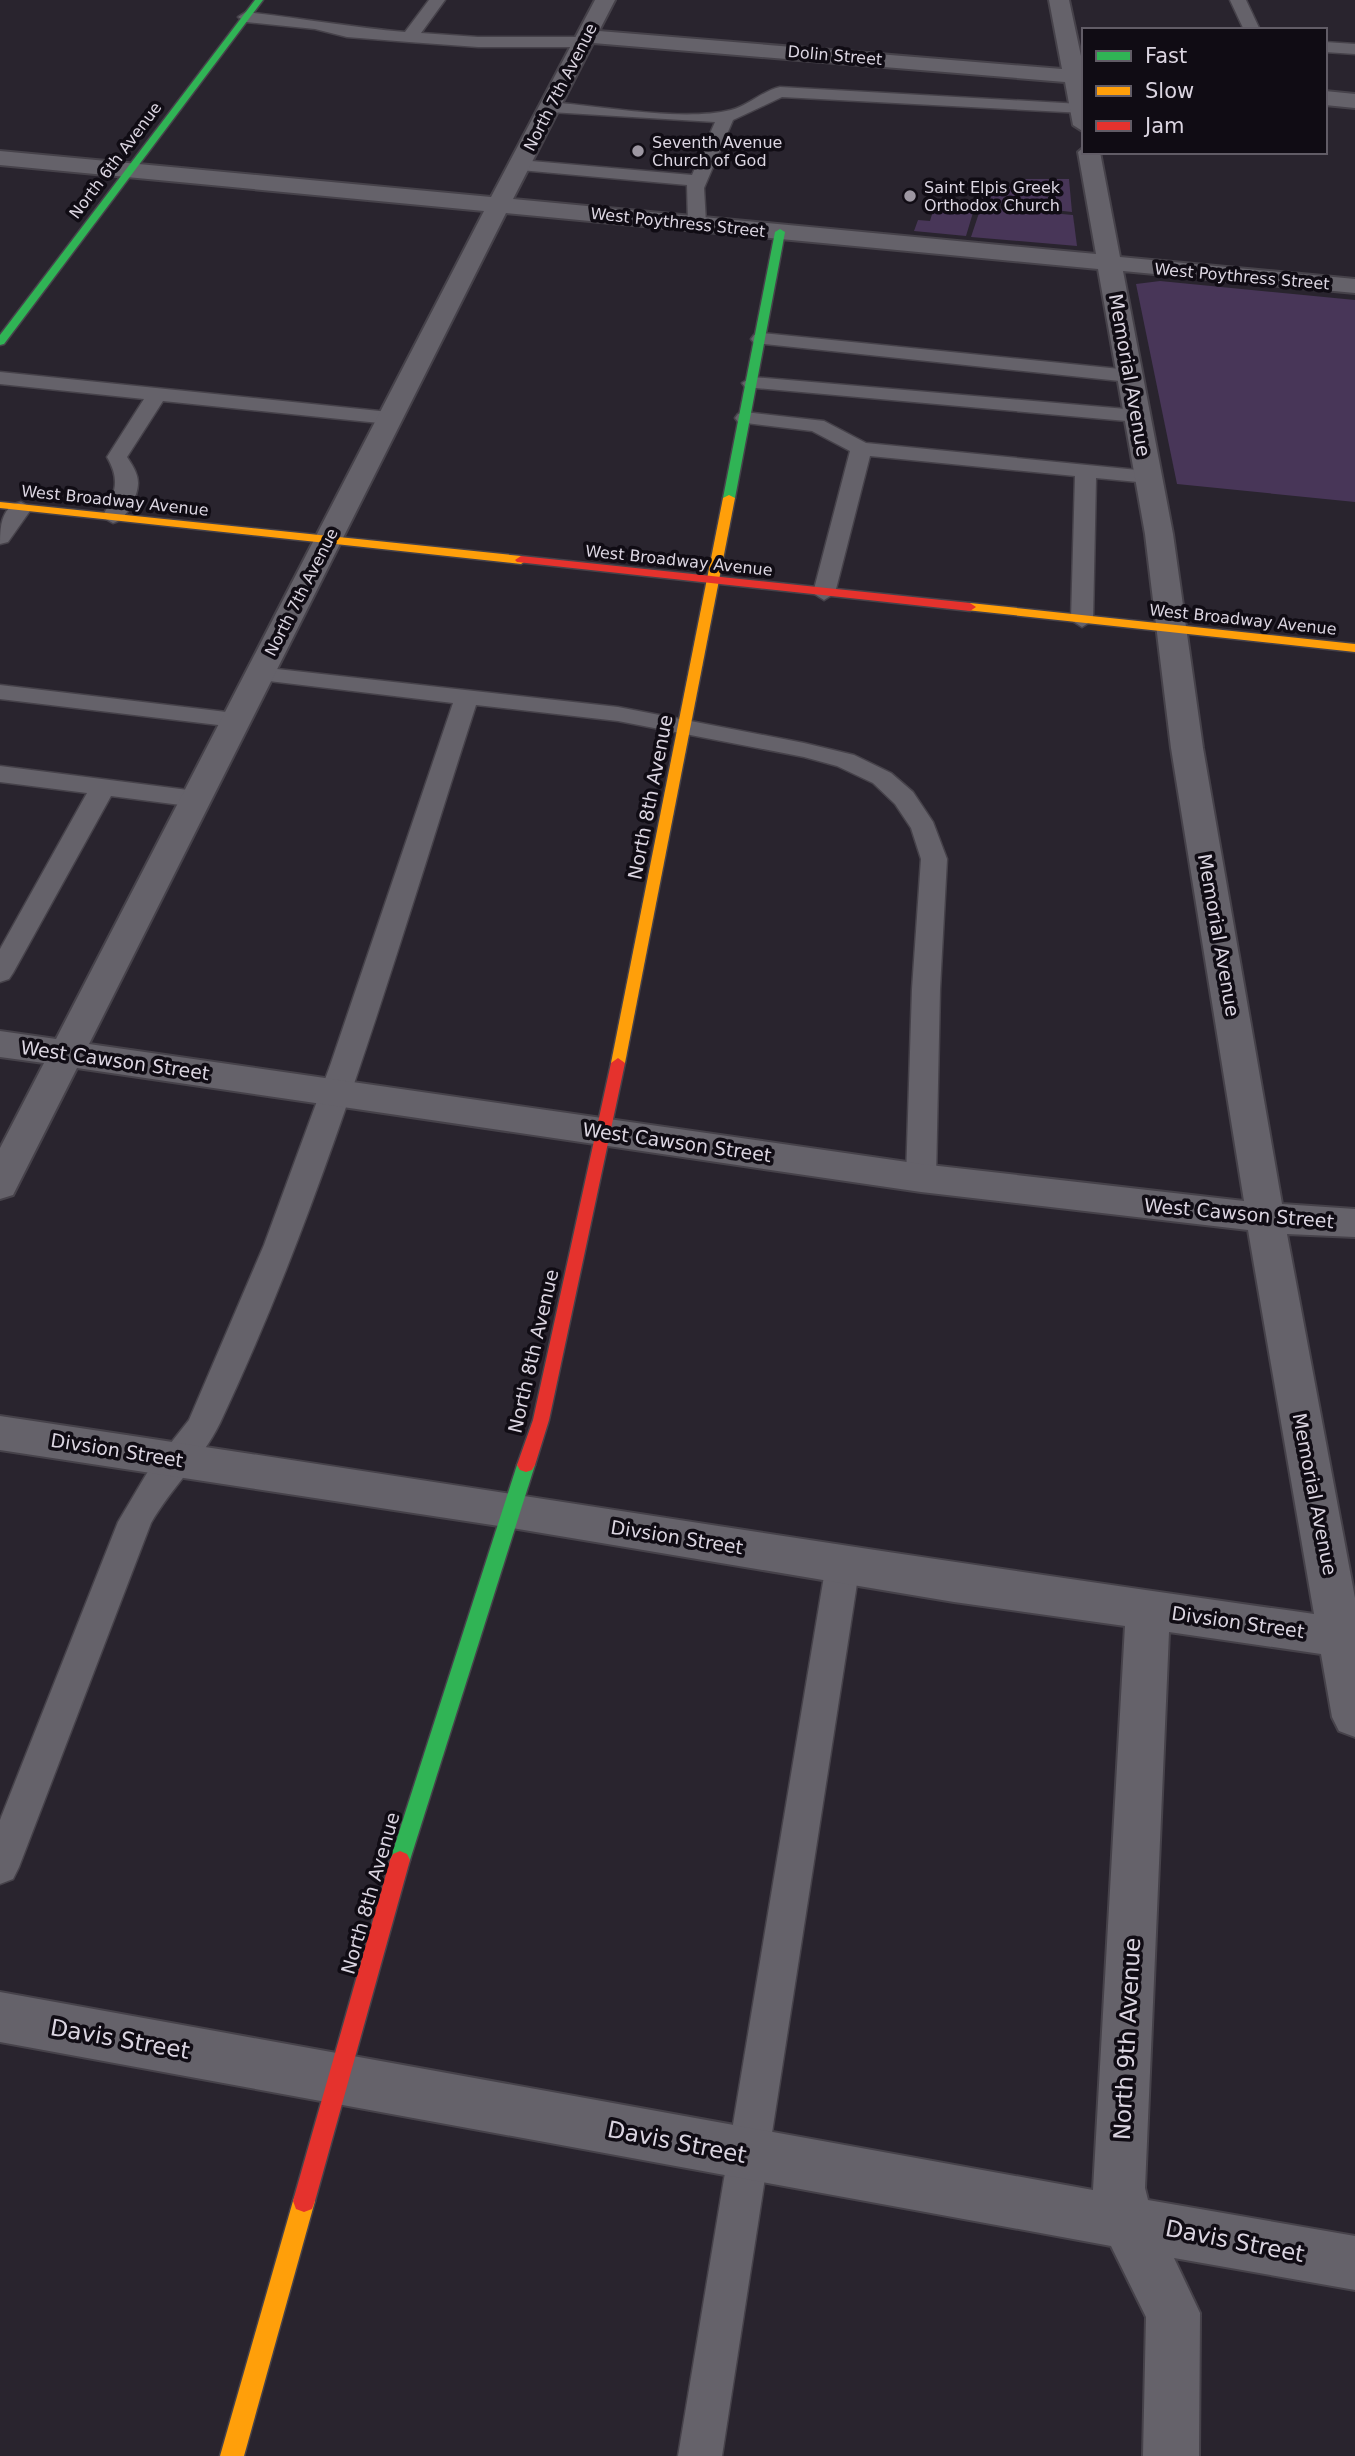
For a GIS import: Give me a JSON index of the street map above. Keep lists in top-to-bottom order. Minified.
{"streets":{"street":["Dolin Street","North 7th Avenue","North 6th Avenue","West Poythress Street","Memorial Avenue","West Broadway Avenue","North 8th Avenue","West Cawson Street","Divsion Street","Davis Street","North 9th Avenue"]},"crossings":[["Dolin Street","North 7th Avenue"],["North 7th Avenue","West Poythress Street"],["North 7th Avenue","West Broadway Avenue"],["North 7th Avenue","West Cawson Street"],["North 6th Avenue","West Poythress Street"],["West Poythress Street","Memorial Avenue"],["West Poythress Street","North 8th Avenue"],["Memorial Avenue","West Broadway Avenue"],["Memorial Avenue","West Cawson Street"],["Memorial Avenue","Divsion Street"],["West Broadway Avenue","North 8th Avenue"],["North 8th Avenue","West Cawson Street"],["North 8th Avenue","Divsion Street"],["North 8th Avenue","Davis Street"],["Divsion Street","North 9th Avenue"],["Davis Street","North 9th Avenue"]],"places":["Seventh Avenue Church of God","Saint Elpis Greek Orthodox Church"],"legend":["Fast","Slow","Jam"]}
